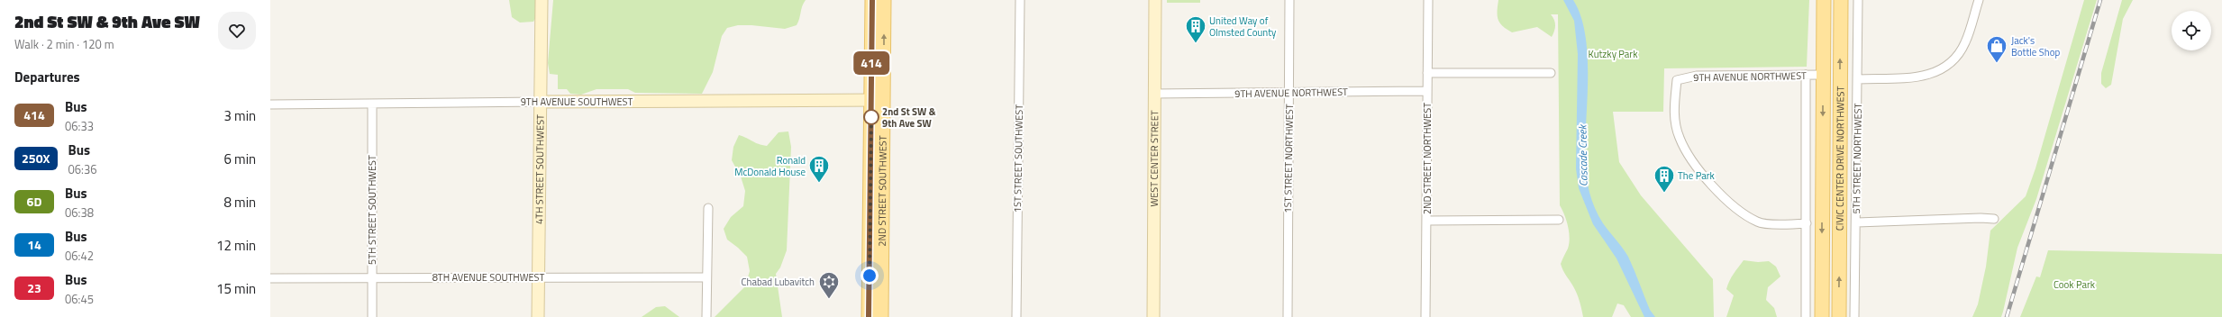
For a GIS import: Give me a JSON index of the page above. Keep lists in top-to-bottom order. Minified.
{"streets":{"main road":["CIVIC CENTER DRIVE NORTHWEST","2ND STREET SOUTHWEST"],"street":["9TH AVENUE NORTHWEST","9TH AVENUE SOUTHWEST","1ST STREET SOUTHWEST","WEST CENTER STREET","1ST STREET NORTHWEST","2ND STREET NORTHWEST","5TH STREET NORTHWEST","4TH STREET SOUTHWEST","5TH STREET SOUTHWEST","8TH AVENUE SOUTHWEST"]},"crossings":[["9TH AVENUE NORTHWEST","WEST CENTER STREET"],["9TH AVENUE NORTHWEST","1ST STREET NORTHWEST"],["9TH AVENUE NORTHWEST","2ND STREET NORTHWEST"],["9TH AVENUE NORTHWEST","CIVIC CENTER DRIVE NORTHWEST"],["9TH AVENUE SOUTHWEST","4TH STREET SOUTHWEST"],["9TH AVENUE SOUTHWEST","2ND STREET SOUTHWEST"],["9TH AVENUE SOUTHWEST","5TH STREET SOUTHWEST"],["4TH STREET SOUTHWEST","8TH AVENUE SOUTHWEST"],["5TH STREET SOUTHWEST","8TH AVENUE SOUTHWEST"]],"water":["Cascade Creek"],"parks":["Kutzky Park","Cook Park"],"places":{"building":["United Way of Olmsted County","Ronald McDonald House","The Park"],"shop":["Jack's Bottle Shop"],"other":["2nd St SW & 9th Ave SW"],"synagogue":["Chabad Lubavitch"]},"lines":["bus line 414"],"page":{"heading":[["2nd St SW & 9th Ave SW","Walk · 2 min · 120 m"],"Departures"],"on_map":"414","list":[{"mark":"414","name":"Bus","note":"06:33","value":"3 min"},{"mark":"250X","name":"Bus","note":"06:36","value":"6 min"},{"mark":"6D","name":"Bus","note":"06:38","value":"8 min"},{"mark":"14","name":"Bus","note":"06:42","value":"12 min"},{"mark":"23","name":"Bus","note":"06:45","value":"15 min"}]}}
